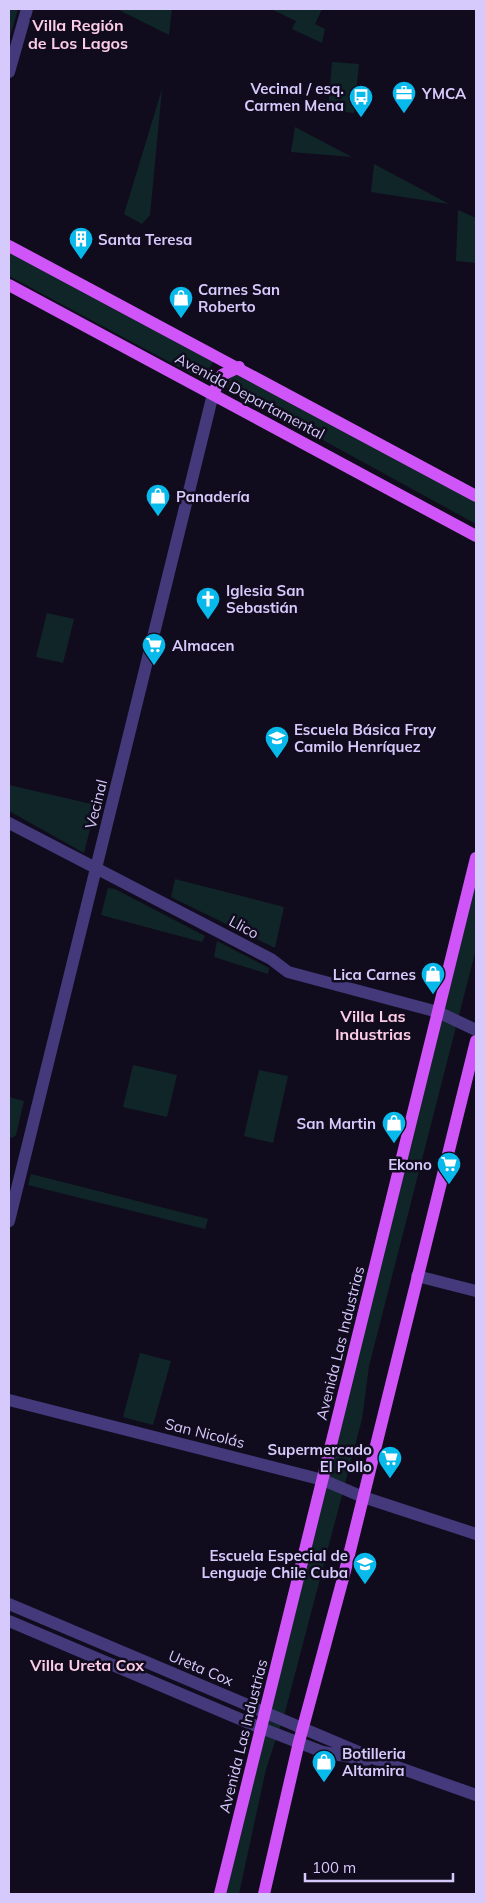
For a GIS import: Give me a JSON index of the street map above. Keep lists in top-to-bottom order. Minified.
{"streets":{"main road":["Avenida Departamental","Avenida Las Industrias"],"street":["Vecinal","Llico","San Nicolás","Ureta Cox"]},"crossings":[["Avenida Departamental","Vecinal"],["Vecinal","Llico"],["Llico","Avenida Las Industrias"],["Avenida Las Industrias","San Nicolás"],["Avenida Las Industrias","Ureta Cox"]],"districts":["Villa Región de Los Lagos","Villa Las Industrias","Villa Ureta Cox"],"places":{"office":["YMCA"],"bus stop":["Vecinal / esq. Carmen Mena"],"building":["Santa Teresa"],"shop":["Carnes San Roberto","Panadería","Lica Carnes","San Martin","Botilleria Altamira"],"church":["Iglesia San Sebastián"],"supermarket":["Almacen","Ekono","Supermercado El Pollo"],"school or university":["Escuela Básica Fray Camilo Henríquez","Escuela Especial de Lenguaje Chile Cuba"]},"scale_bar":"100 m"}
